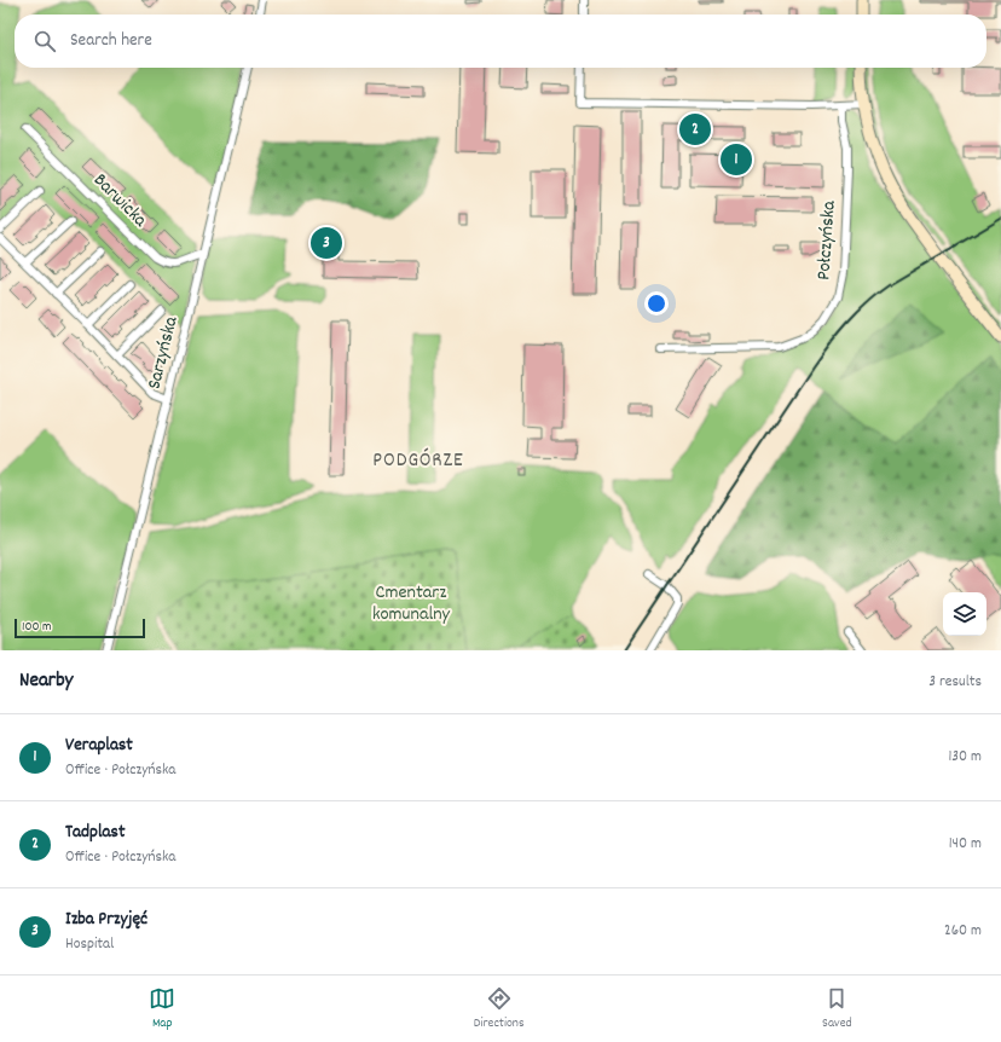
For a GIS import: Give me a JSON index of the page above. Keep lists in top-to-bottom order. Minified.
{"streets":{"street":["Barwicka","Połczyńska","Sarzyńska"]},"crossings":[["Barwicka","Sarzyńska"]],"districts":["PODGÓRZE"],"parks":["Cmentarz komunalny"],"scale_bar":"100 m","page":{"search":"Search here","pins":["2","1","3"],"scale":"100 m","heading":["Nearby","3 results"],"list":[{"mark":"1","name":"Veraplast","note":"Office · Połczyńska","value":"130 m"},{"mark":"2","name":"Tadplast","note":"Office · Połczyńska","value":"140 m"},{"mark":"3","name":"Izba Przyjęć","note":"Hospital","value":"260 m"}],"nav":["Map","Directions","Saved"]}}
